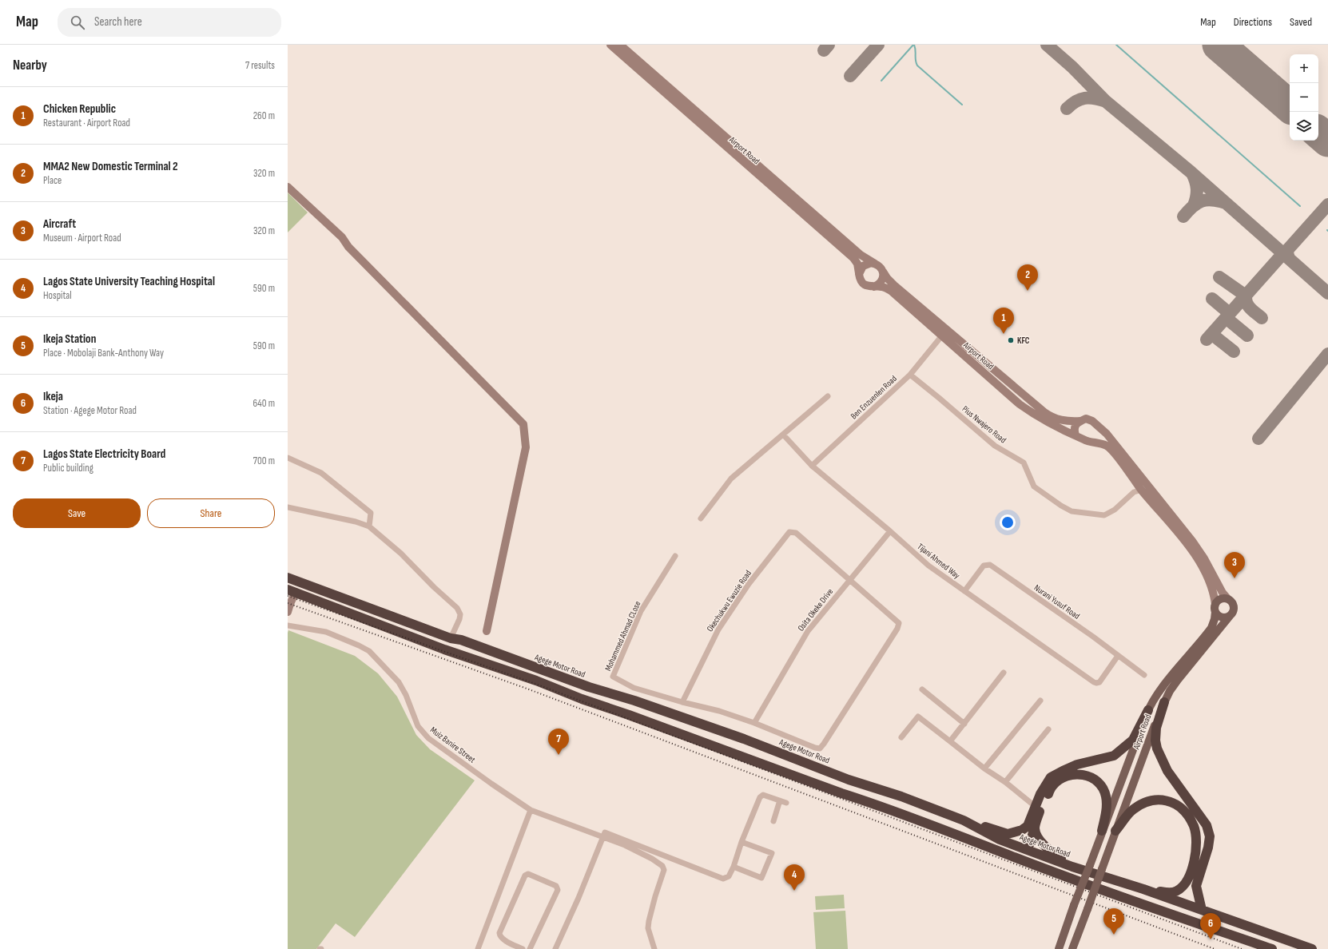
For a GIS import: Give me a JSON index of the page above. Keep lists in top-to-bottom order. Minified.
{"streets":{"highway":["Agege Motor Road"],"main road":["Airport Road"],"street":["Ben Enzuenlen Road","Pius Nwajero Road","Tijani Ahmed Way","Okechukwu Ewuzie Road","Nurani Yusuf Road","Osita Okeke Drive","Mohammed Ahmad CLose","Muiz Banire Street"]},"crossings":[["Airport Road","Ben Enzuenlen Road"],["Airport Road","Pius Nwajero Road"],["Ben Enzuenlen Road","Pius Nwajero Road"],["Ben Enzuenlen Road","Tijani Ahmed Way"],["Tijani Ahmed Way","Nurani Yusuf Road"],["Tijani Ahmed Way","Osita Okeke Drive"],["Okechukwu Ewuzie Road","Osita Okeke Drive"],["Okechukwu Ewuzie Road","Mohammed Ahmad CLose"]],"places":["KFC"],"page":{"header":"Map","search":"Search here","nav":["Map","Directions","Saved"],"heading":["Nearby","7 results"],"map_buttons":["+","−"],"list":[{"mark":"1","name":"Chicken Republic","note":"Restaurant · Airport Road","value":"260 m"},{"mark":"2","name":"MMA2 New Domestic Terminal 2","note":"Place","value":"320 m"},{"mark":"3","name":"Aircraft","note":"Museum · Airport Road","value":"320 m"},{"mark":"4","name":"Lagos State University Teaching Hospital","note":"Hospital","value":"590 m"},{"mark":"5","name":"Ikeja Station","note":"Place · Mobolaji Bank-Anthony Way","value":"590 m"},{"mark":"6","name":"Ikeja","note":"Station · Agege Motor Road","value":"640 m"},{"mark":"7","name":"Lagos State Electricity Board","note":"Public building","value":"700 m"}],"pins":["2","1","3","7","4","5","6"],"buttons":["Save","Share"]}}
